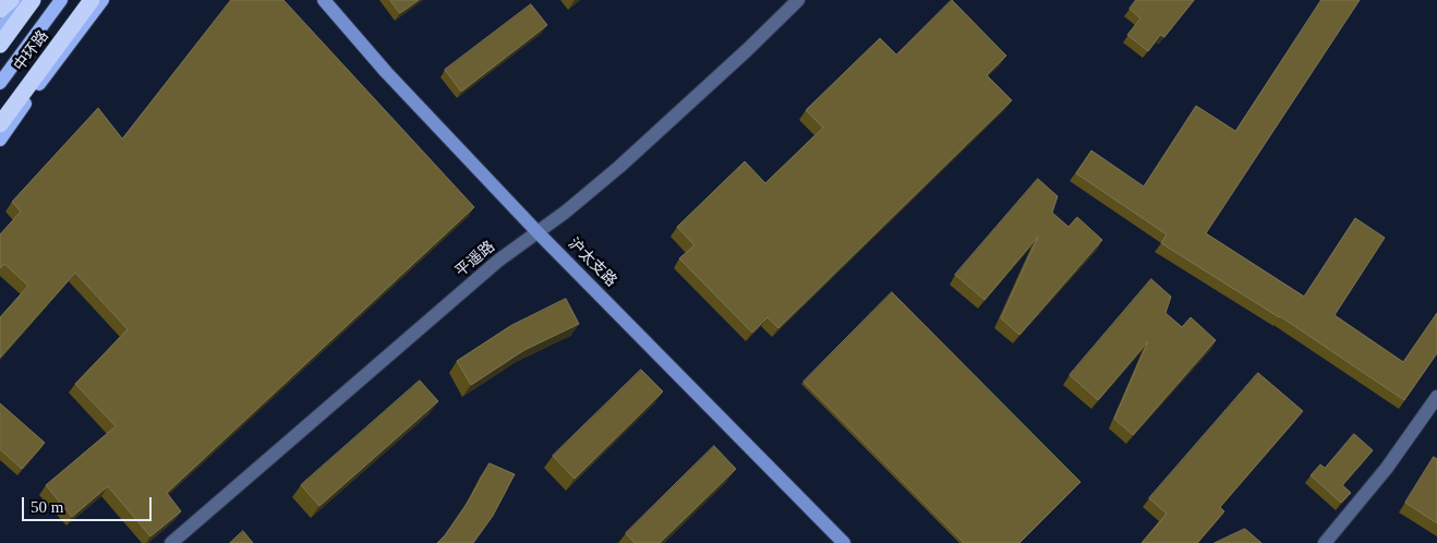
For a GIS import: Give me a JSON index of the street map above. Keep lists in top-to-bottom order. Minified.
{"streets":{"highway":["中环路"],"street":["平遥路","沪太支路"]},"crossings":[["平遥路","沪太支路"]],"scale_bar":"50 m"}
